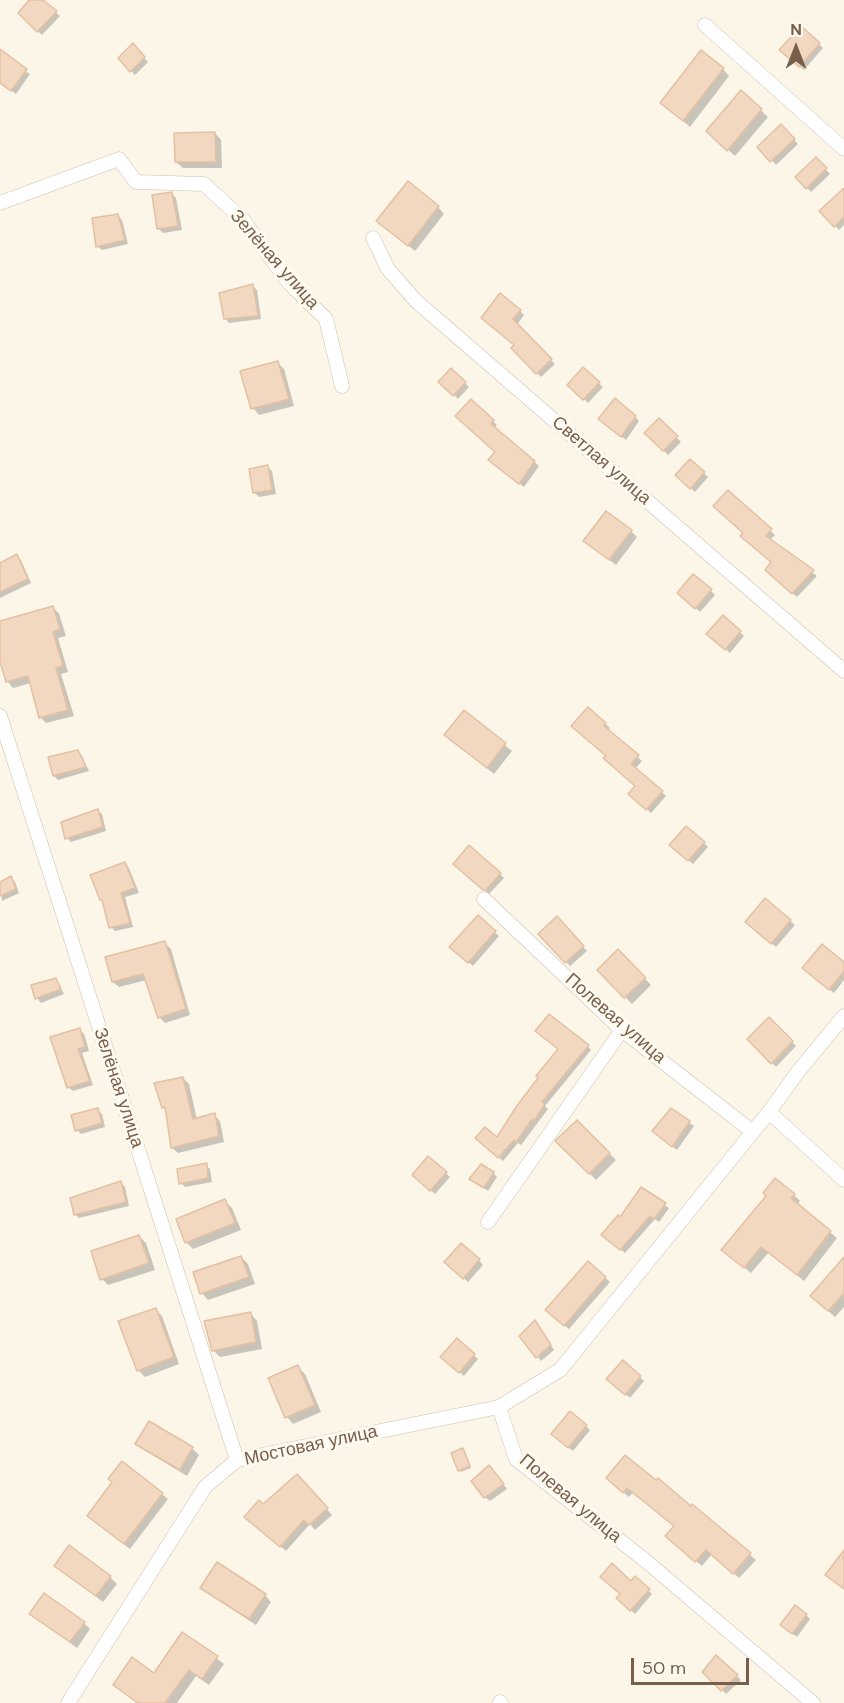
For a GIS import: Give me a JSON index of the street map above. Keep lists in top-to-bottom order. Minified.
{"streets":{"street":["Зелёная улица","Светлая улица","Полевая улица","Мостовая улица"]},"crossings":[["Зелёная улица","Мостовая улица"],["Полевая улица","Мостовая улица"]],"scale_bar":"50 m","north":"top"}
